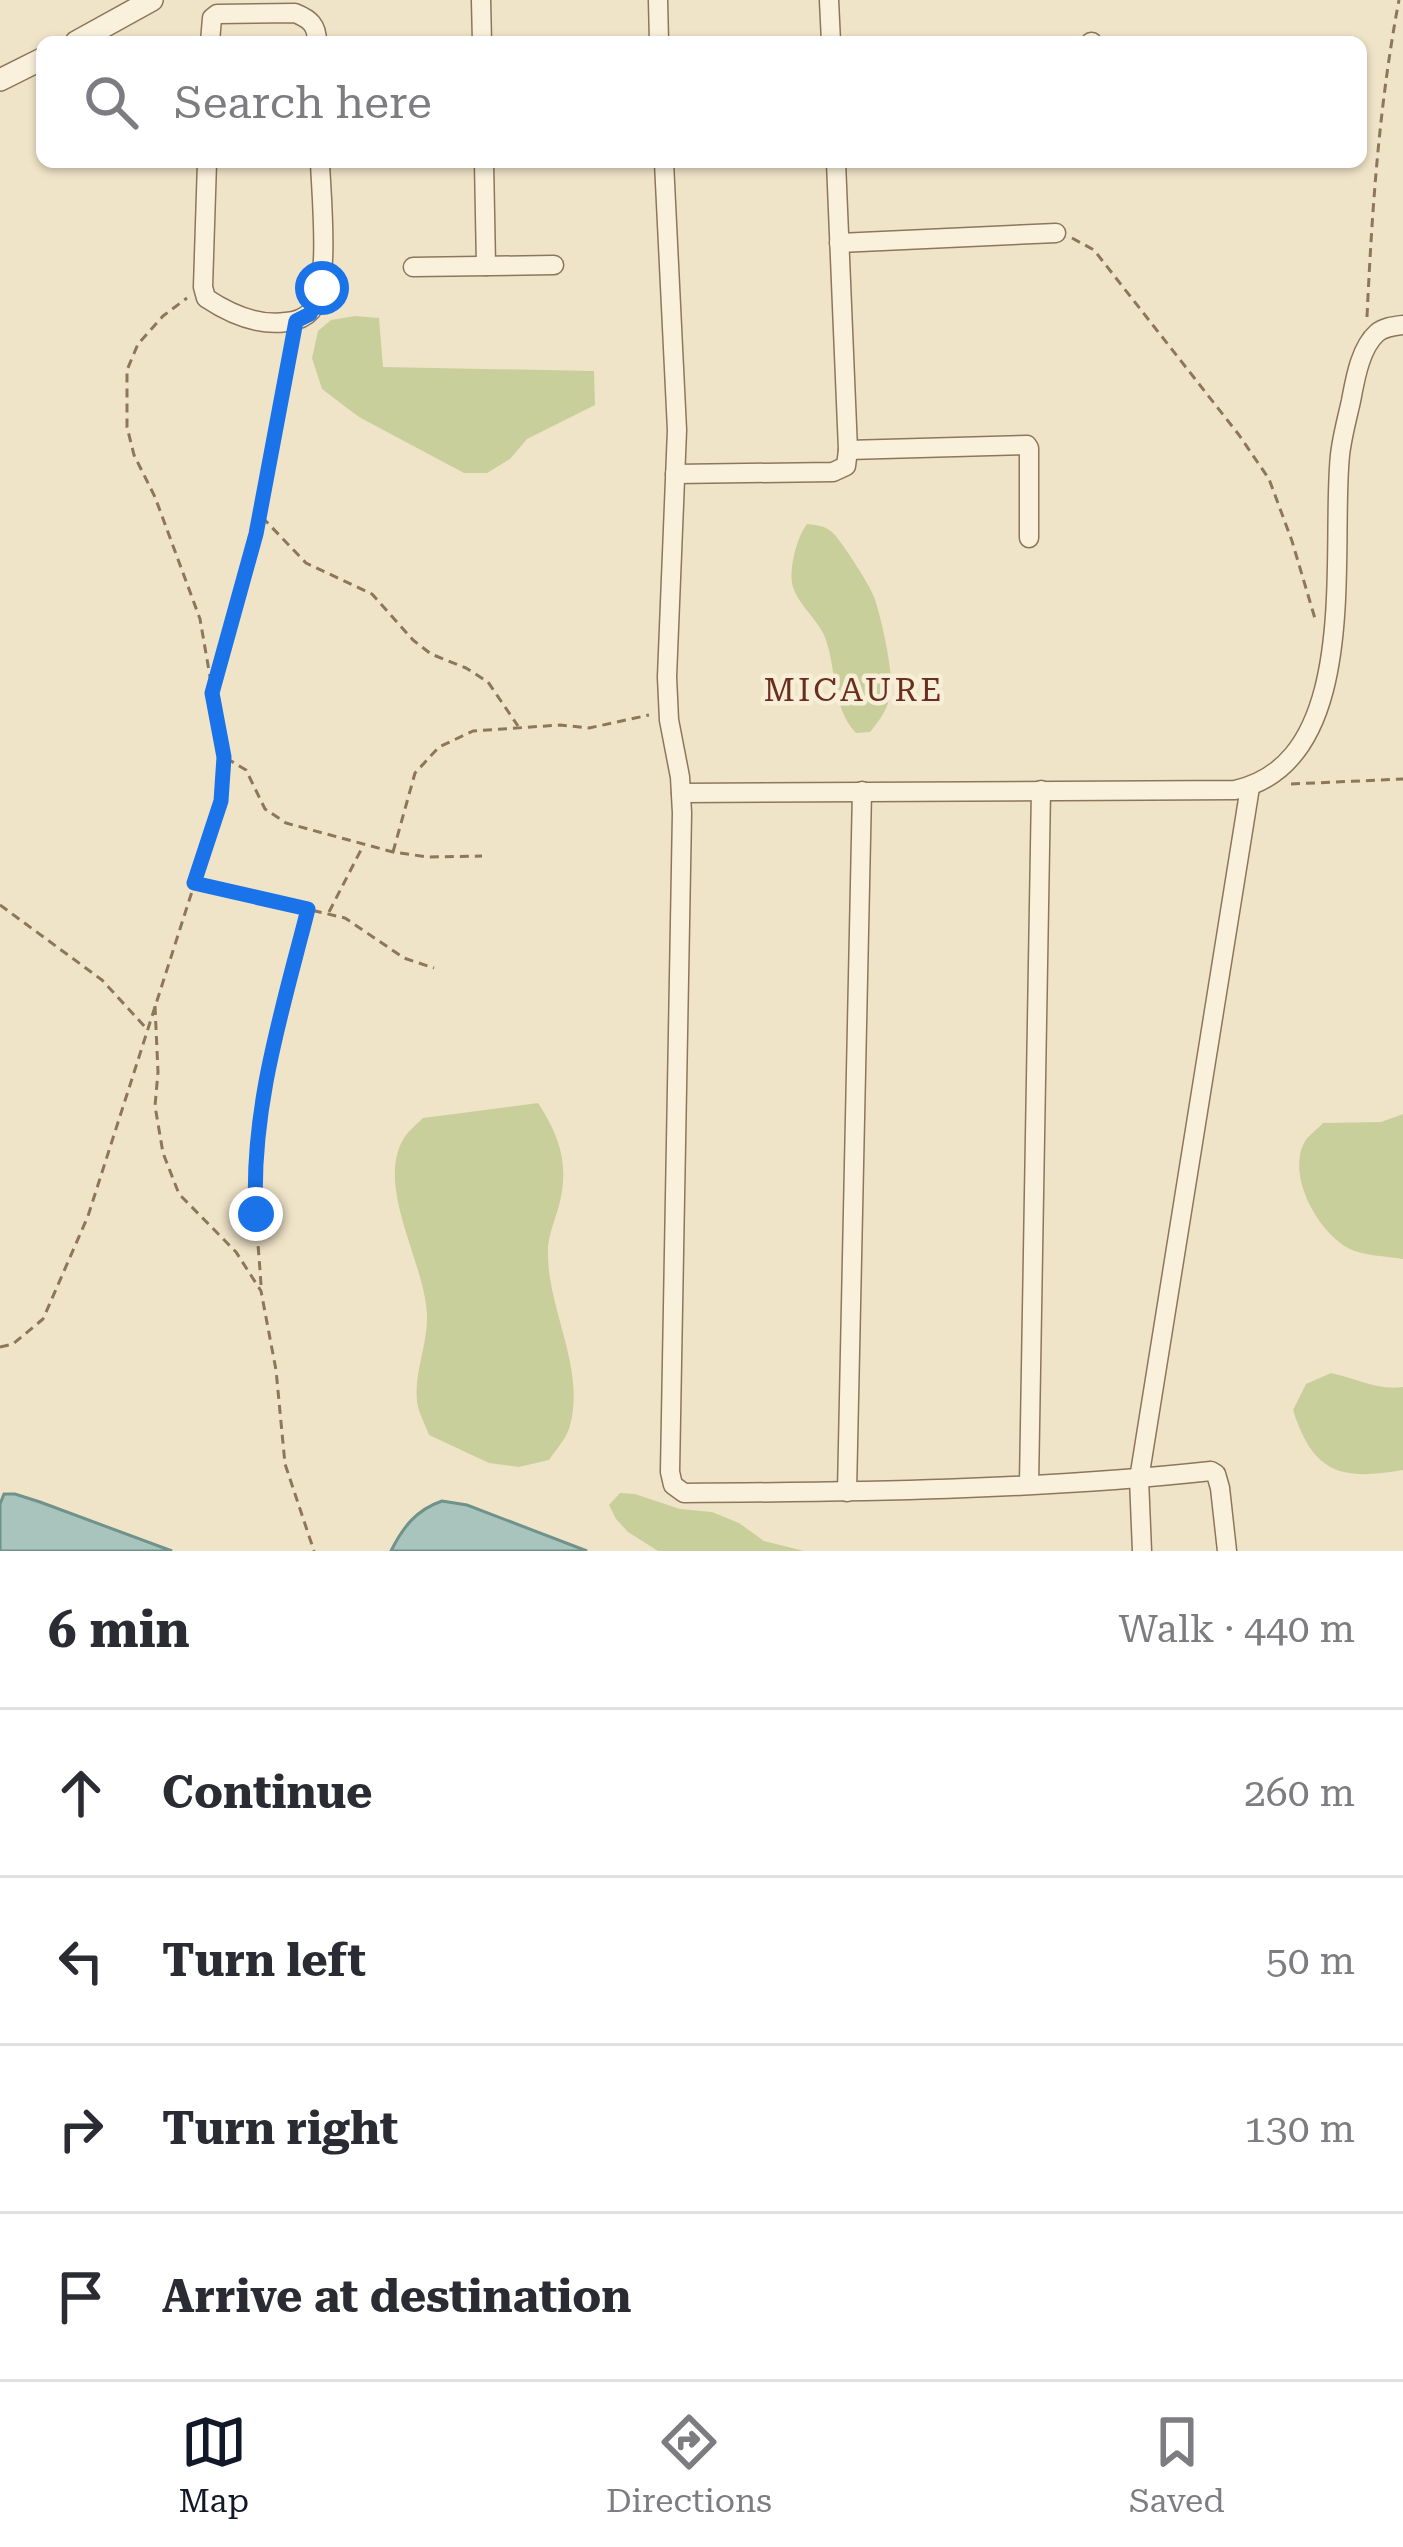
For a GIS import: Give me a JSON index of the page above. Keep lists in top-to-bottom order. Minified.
{"districts":["MICAURE"],"page":{"search":"Search here","heading":["6 min","Walk · 440 m"],"list":[["Continue","260 m"],["Turn left","50 m"],["Turn right","130 m"],"Arrive at destination"],"nav":["Map","Directions","Saved"]}}
